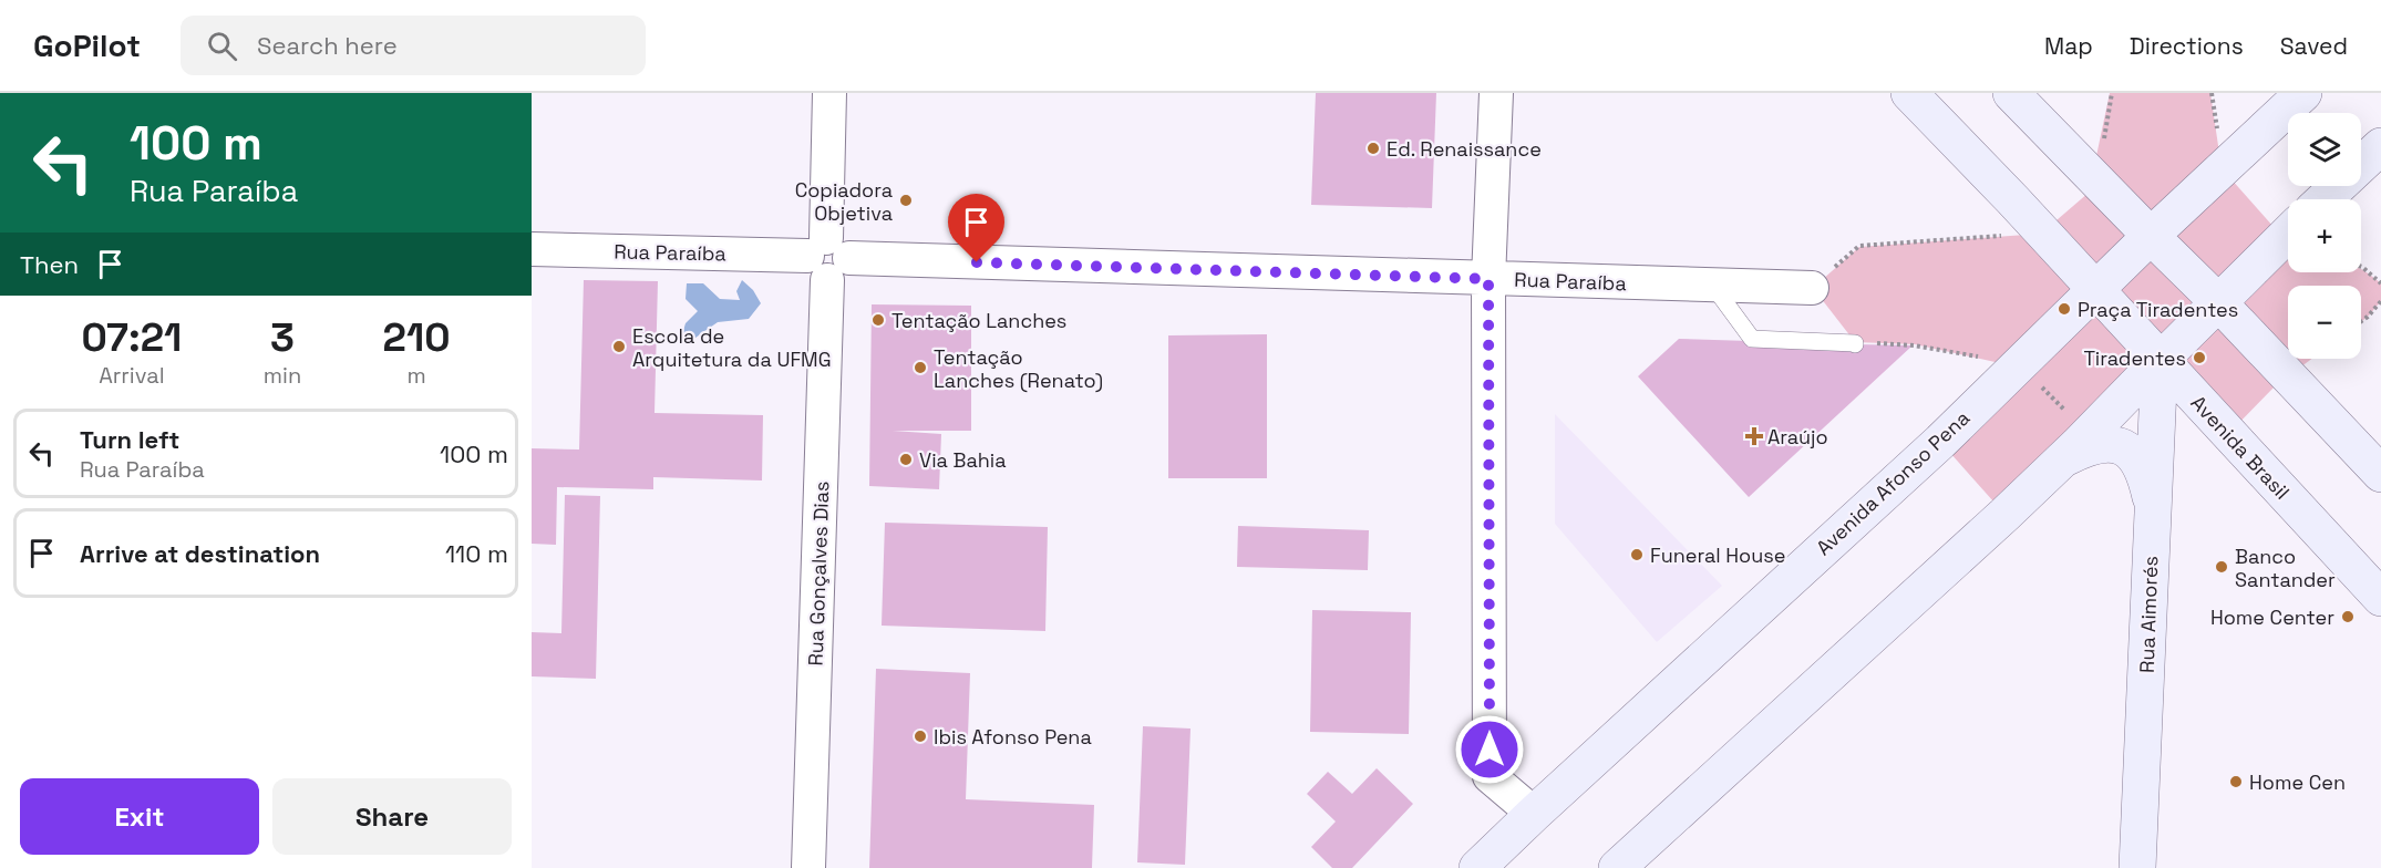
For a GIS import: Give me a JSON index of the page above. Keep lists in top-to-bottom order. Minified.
{"streets":{"main road":["Avenida Brasil","Avenida Afonso Pena","Rua Aimorés"],"street":["Rua Paraíba","Rua Gonçalves Dias"]},"crossings":[["Rua Paraíba","Rua Gonçalves Dias"],["Avenida Brasil","Avenida Afonso Pena"],["Avenida Brasil","Rua Aimorés"]],"places":{"other":["Ed. Renaissance","Copiadora Objetiva","Praça Tiradentes","Tentação Lanches","Escola de Arquitetura da UFMG","Tiradentes","Tentação Lanches (Renato)","Via Bahia","Funeral House","Banco Santander","Home Center","Ibis Afonso Pena","Home Cen"],"health":["Araújo"]},"page":{"header":"GoPilot","search":"Search here","nav":["Map","Directions","Saved"],"turn":["100 m","Rua Paraíba"],"map_buttons":["+","−"],"then":"Then","eta":["07:21","Arrival","3","min","210","m"],"list":[{"name":"Turn left","note":"Rua Paraíba","value":"100 m"},{"name":"Arrive at destination","value":"110 m"}],"buttons":["Exit","Share"]}}
